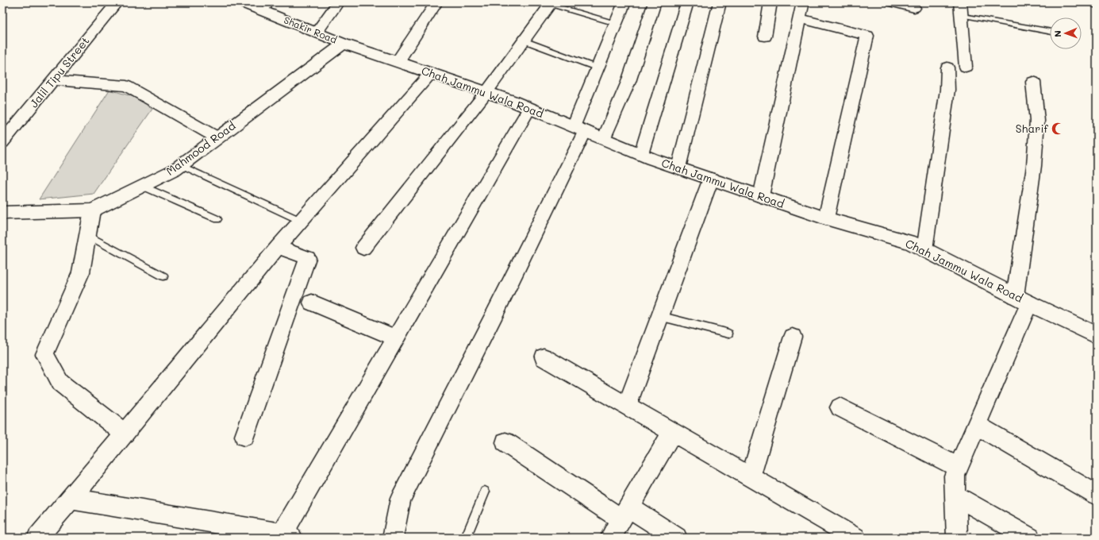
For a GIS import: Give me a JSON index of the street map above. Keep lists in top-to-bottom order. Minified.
{"streets":{"street":["Shakir Road","Jalil Tipu Street","Chah Jammu Wala Road","Mahmood Road"]},"crossings":[["Shakir Road","Chah Jammu Wala Road"],["Shakir Road","Mahmood Road"],["Chah Jammu Wala Road","Mahmood Road"]],"places":{"mosque":["Sharif"]},"north":"left"}
